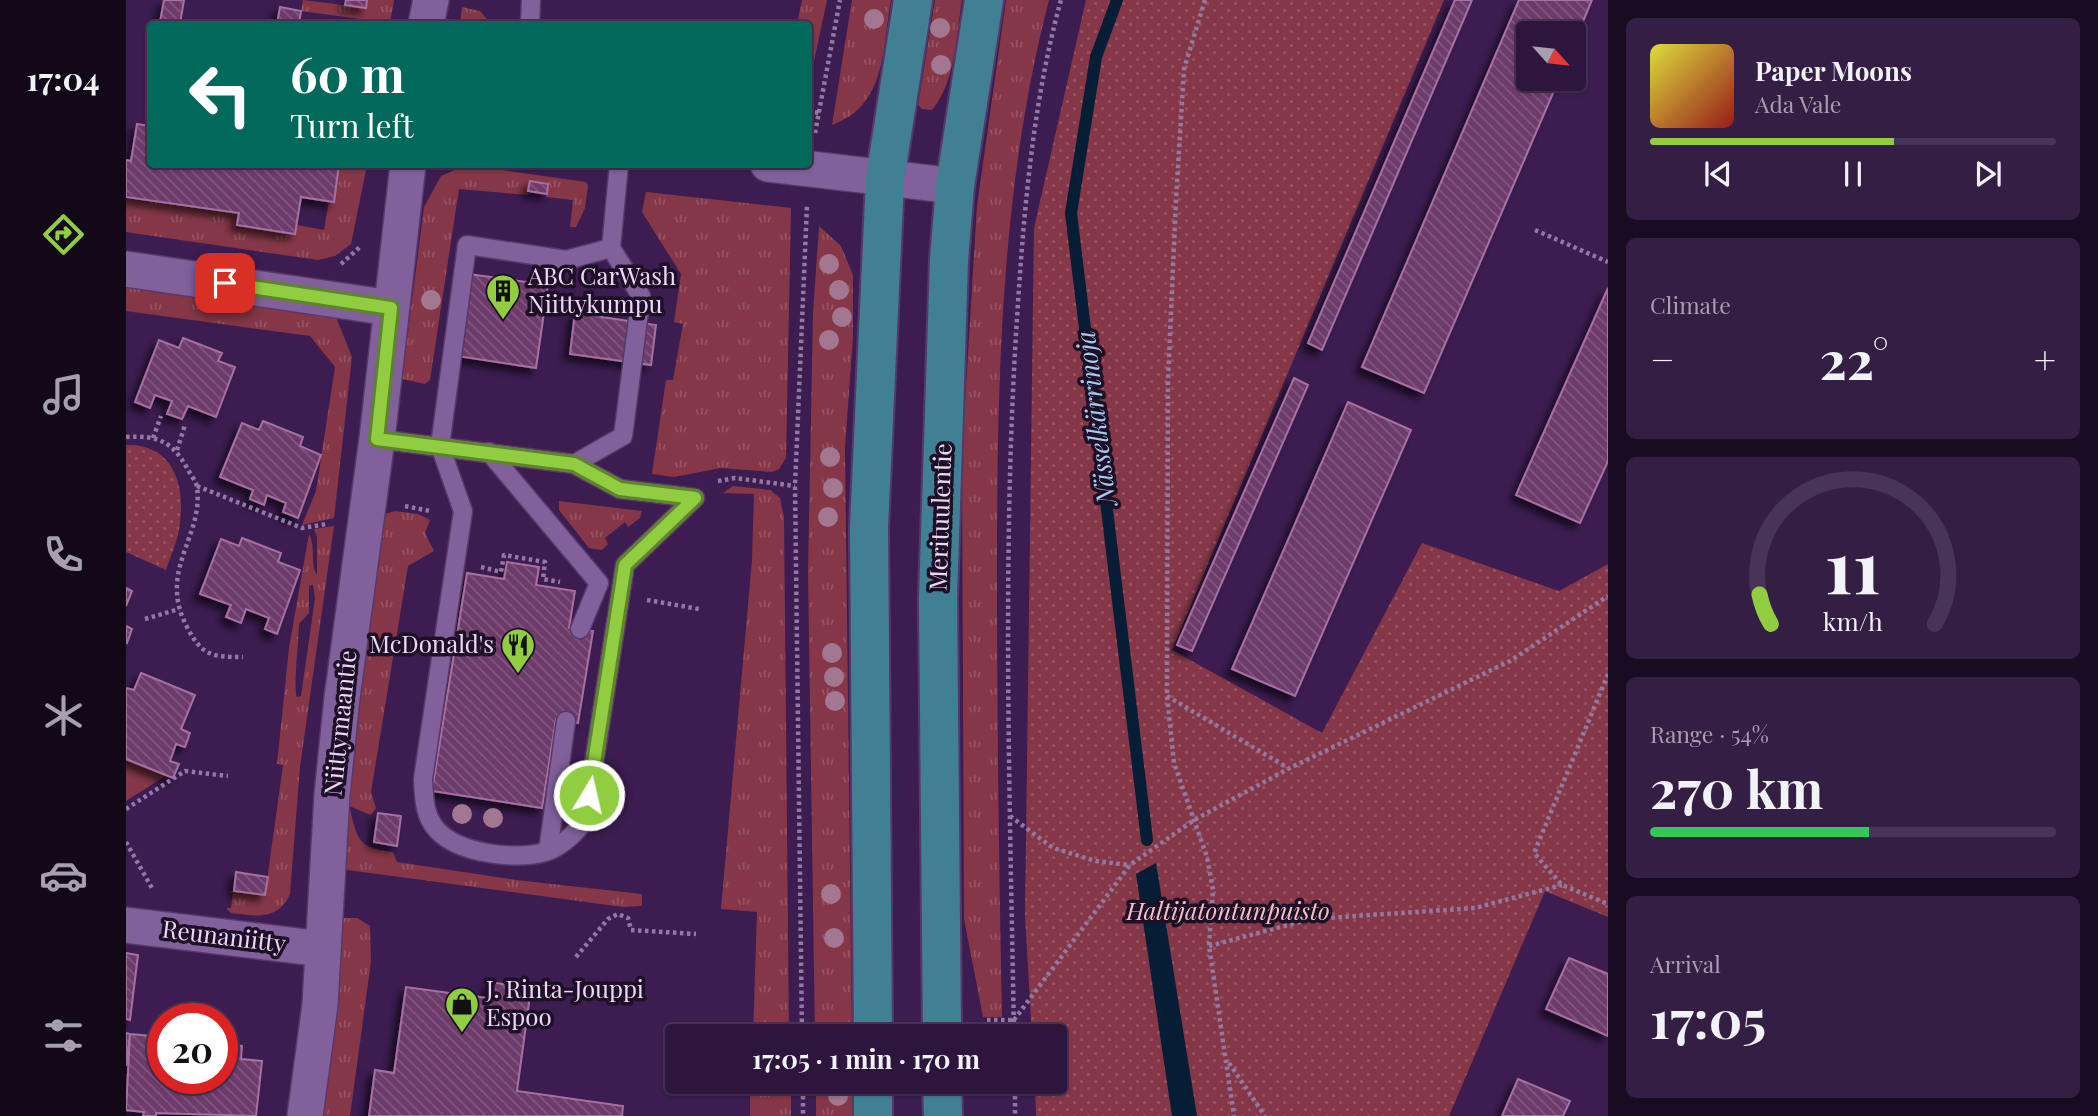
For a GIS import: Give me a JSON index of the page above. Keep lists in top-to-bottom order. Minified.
{"streets":{"main road":["Merituulentie"],"street":["Niittymaantie","Reunaniitty"]},"crossings":[["Niittymaantie","Reunaniitty"]],"water":["Nässelkärrinoja"],"parks":["Haltijatontunpuisto"],"places":{"building":["ABC CarWash Niittykumpu"],"restaurant":["McDonald's"],"shop":["J. Rinta-Jouppi Espoo"]},"north":"bottom right","page":{"tabs":"17:04","turn":["60 m","Turn left"],"song":["Paper Moons","Ada Vale"],"tile":["Climate",["Range · 54%","270 km"],["Arrival","17:05"]],"heat":["−","22°","+"],"limit":"20","trip":"17:05 · 1 min · 170 m","gauge":["11","km/h"]}}
